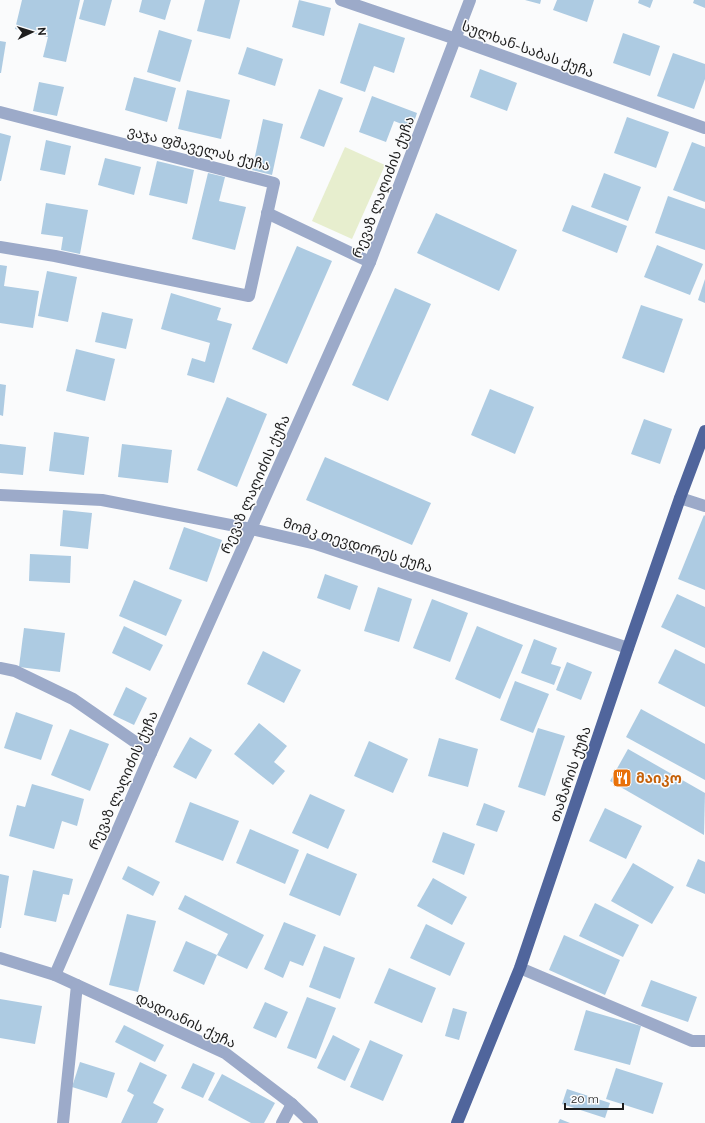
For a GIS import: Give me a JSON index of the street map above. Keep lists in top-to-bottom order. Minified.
{"streets":{"main road":["თამარის ქუჩა"],"street":["სულხან-საბას ქუჩა","ვაჯა ფშაველას ქუჩა","რევაზ ლაღიძის ქუჩა","მომკ თევდორეს ქუჩა","დადიანის ქუჩა"]},"crossings":[["სულხან-საბას ქუჩა","რევაზ ლაღიძის ქუჩა"],["რევაზ ლაღიძის ქუჩა","მომკ თევდორეს ქუჩა"],["რევაზ ლაღიძის ქუჩა","დადიანის ქუჩა"],["მომკ თევდორეს ქუჩა","თამარის ქუჩა"]],"places":{"restaurant":["მაიკო"]},"scale_bar":"20 m","north":"right"}
